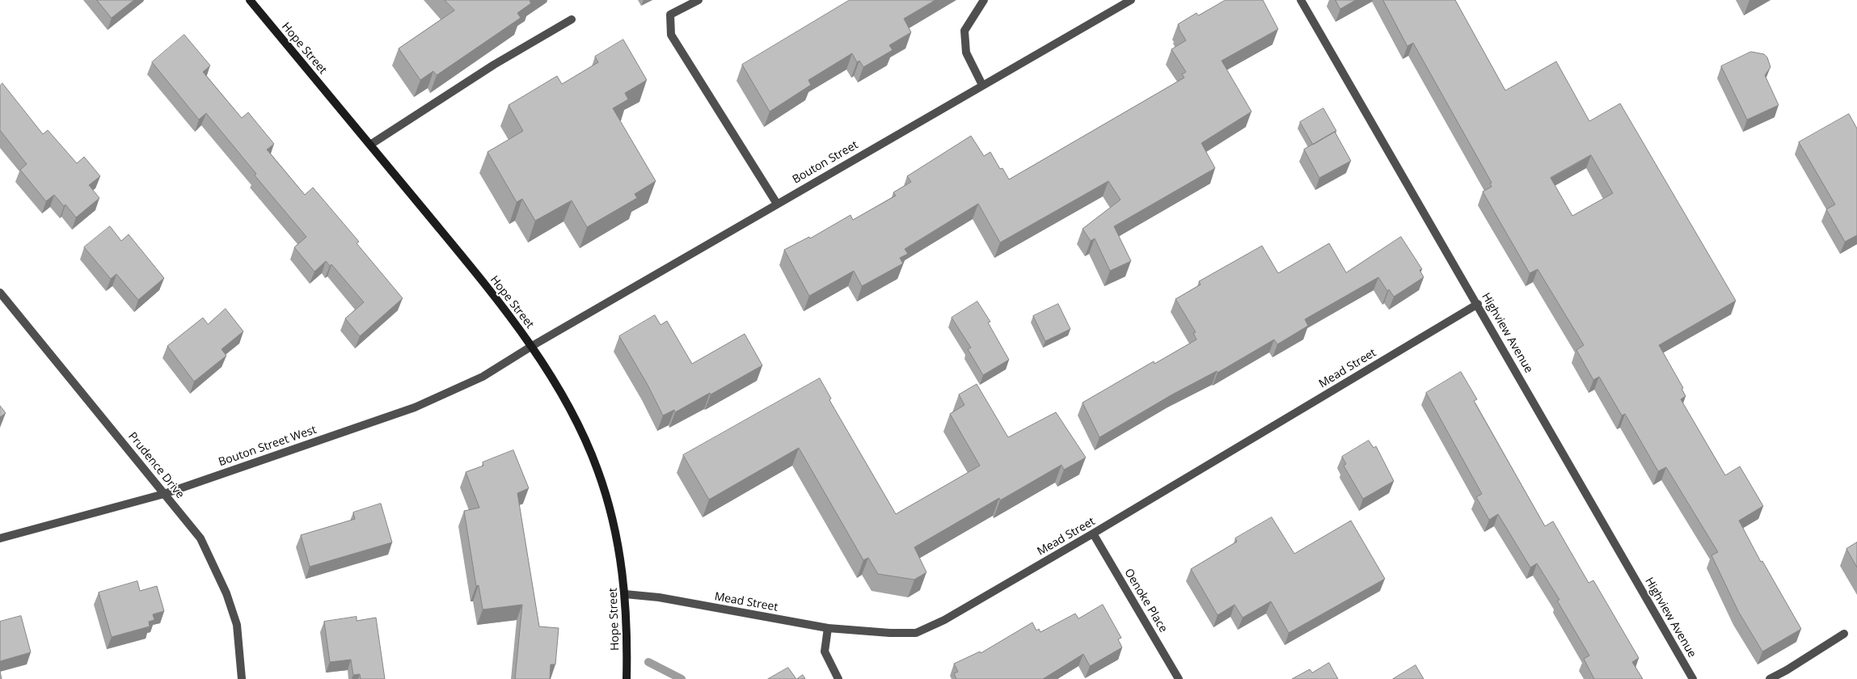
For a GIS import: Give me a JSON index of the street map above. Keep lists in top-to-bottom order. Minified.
{"streets":{"main road":["Hope Street"],"street":["Bouton Street","Highview Avenue","Mead Street","Bouton Street West","Prudence Drive","Oenoke Place"]},"crossings":[["Hope Street","Bouton Street"],["Hope Street","Mead Street"],["Hope Street","Bouton Street West"],["Bouton Street","Bouton Street West"],["Highview Avenue","Mead Street"],["Mead Street","Oenoke Place"],["Bouton Street West","Prudence Drive"]]}
